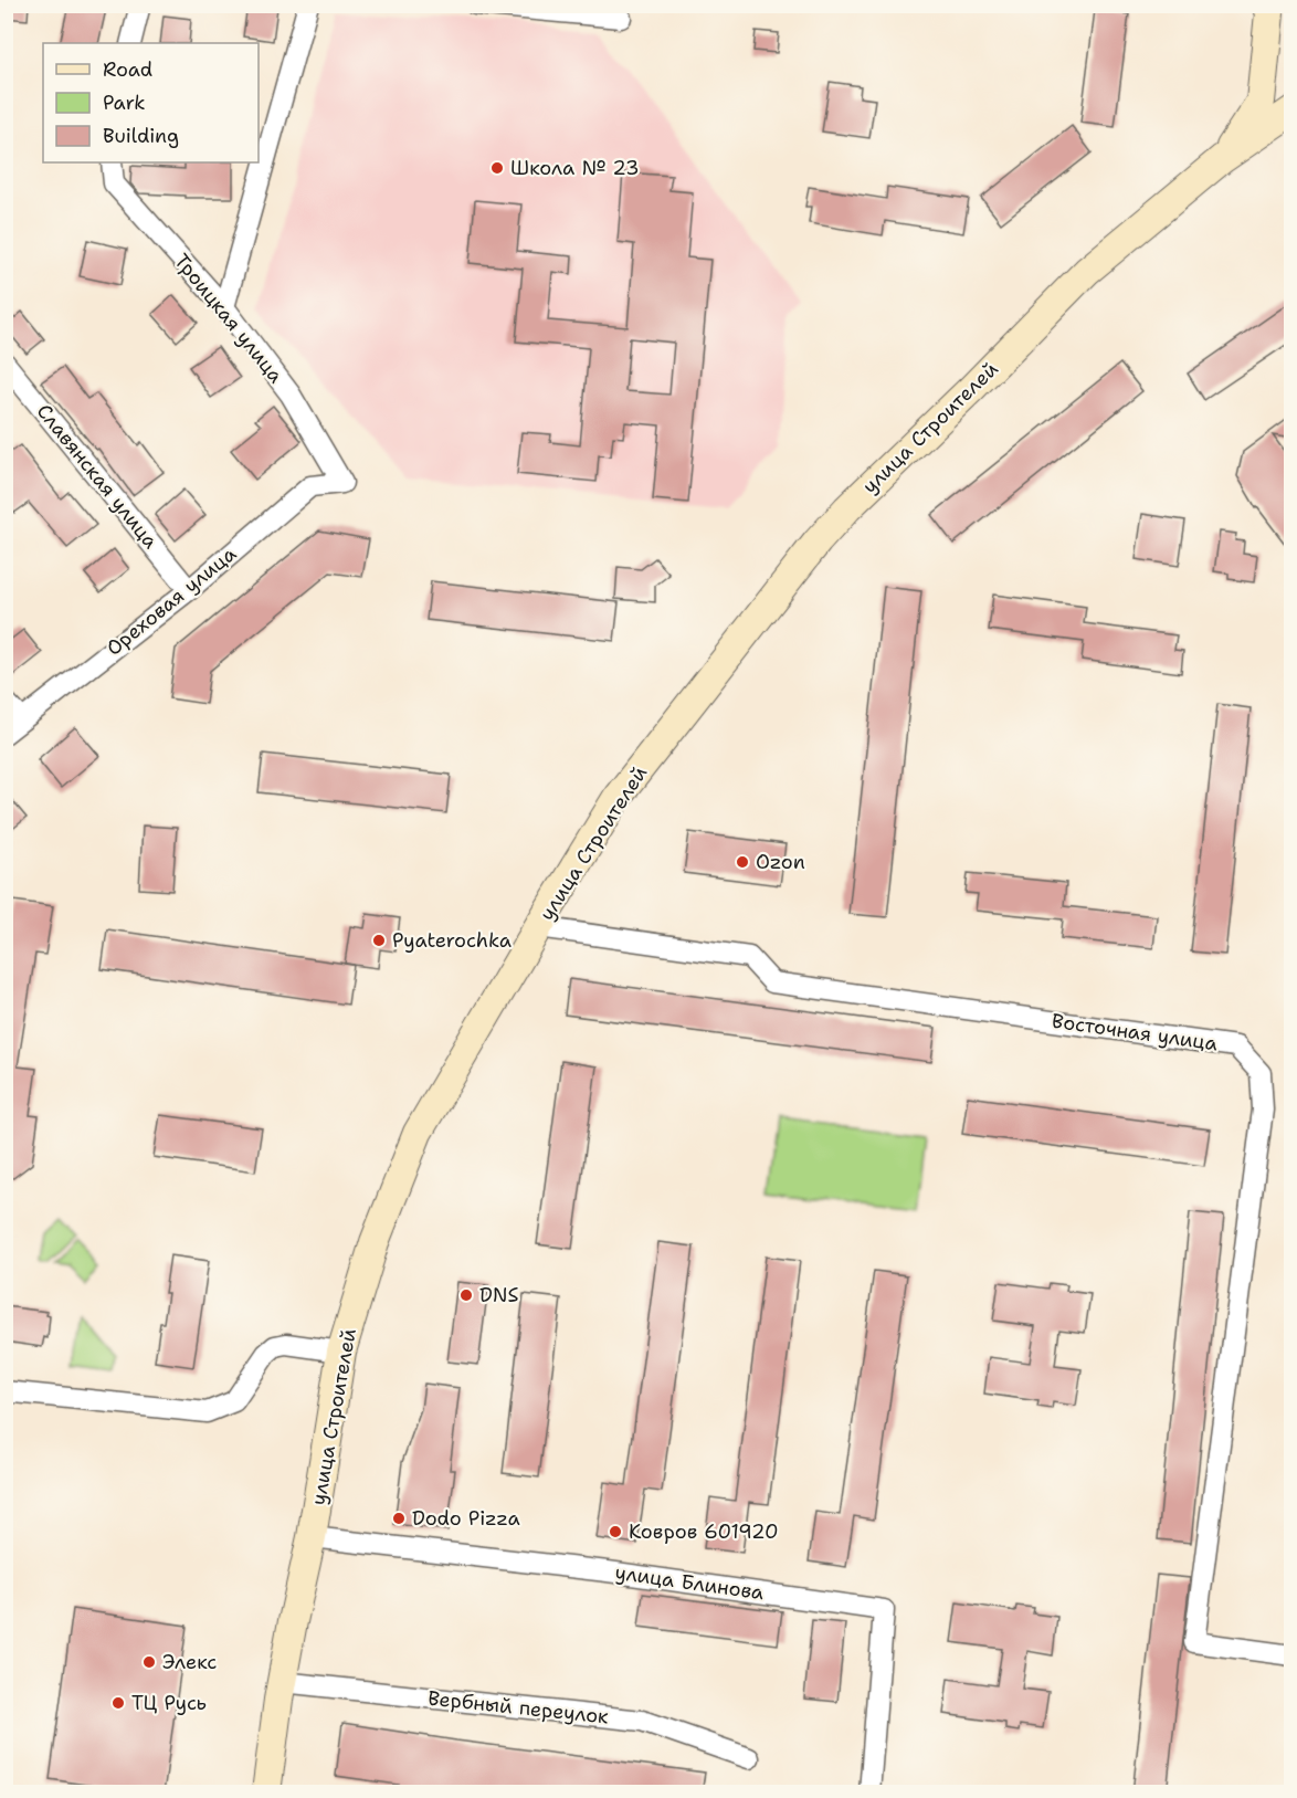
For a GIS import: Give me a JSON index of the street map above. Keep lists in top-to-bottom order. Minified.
{"streets":{"main road":["улица Строителей"],"street":["Троицкая улица","Славянская улица","Ореховая улица","Восточная улица","улица Блинова","Вербный переулок"]},"crossings":[["Троицкая улица","Ореховая улица"],["улица Строителей","Восточная улица"],["улица Строителей","улица Блинова"],["улица Строителей","Вербный переулок"],["Славянская улица","Ореховая улица"]],"places":["Школа № 23","Ozon","Pyaterochka","DNS","Dodo Pizza","Ковров 601920","Элекс","ТЦ Русь"],"legend":["Road","Park","Building"]}
